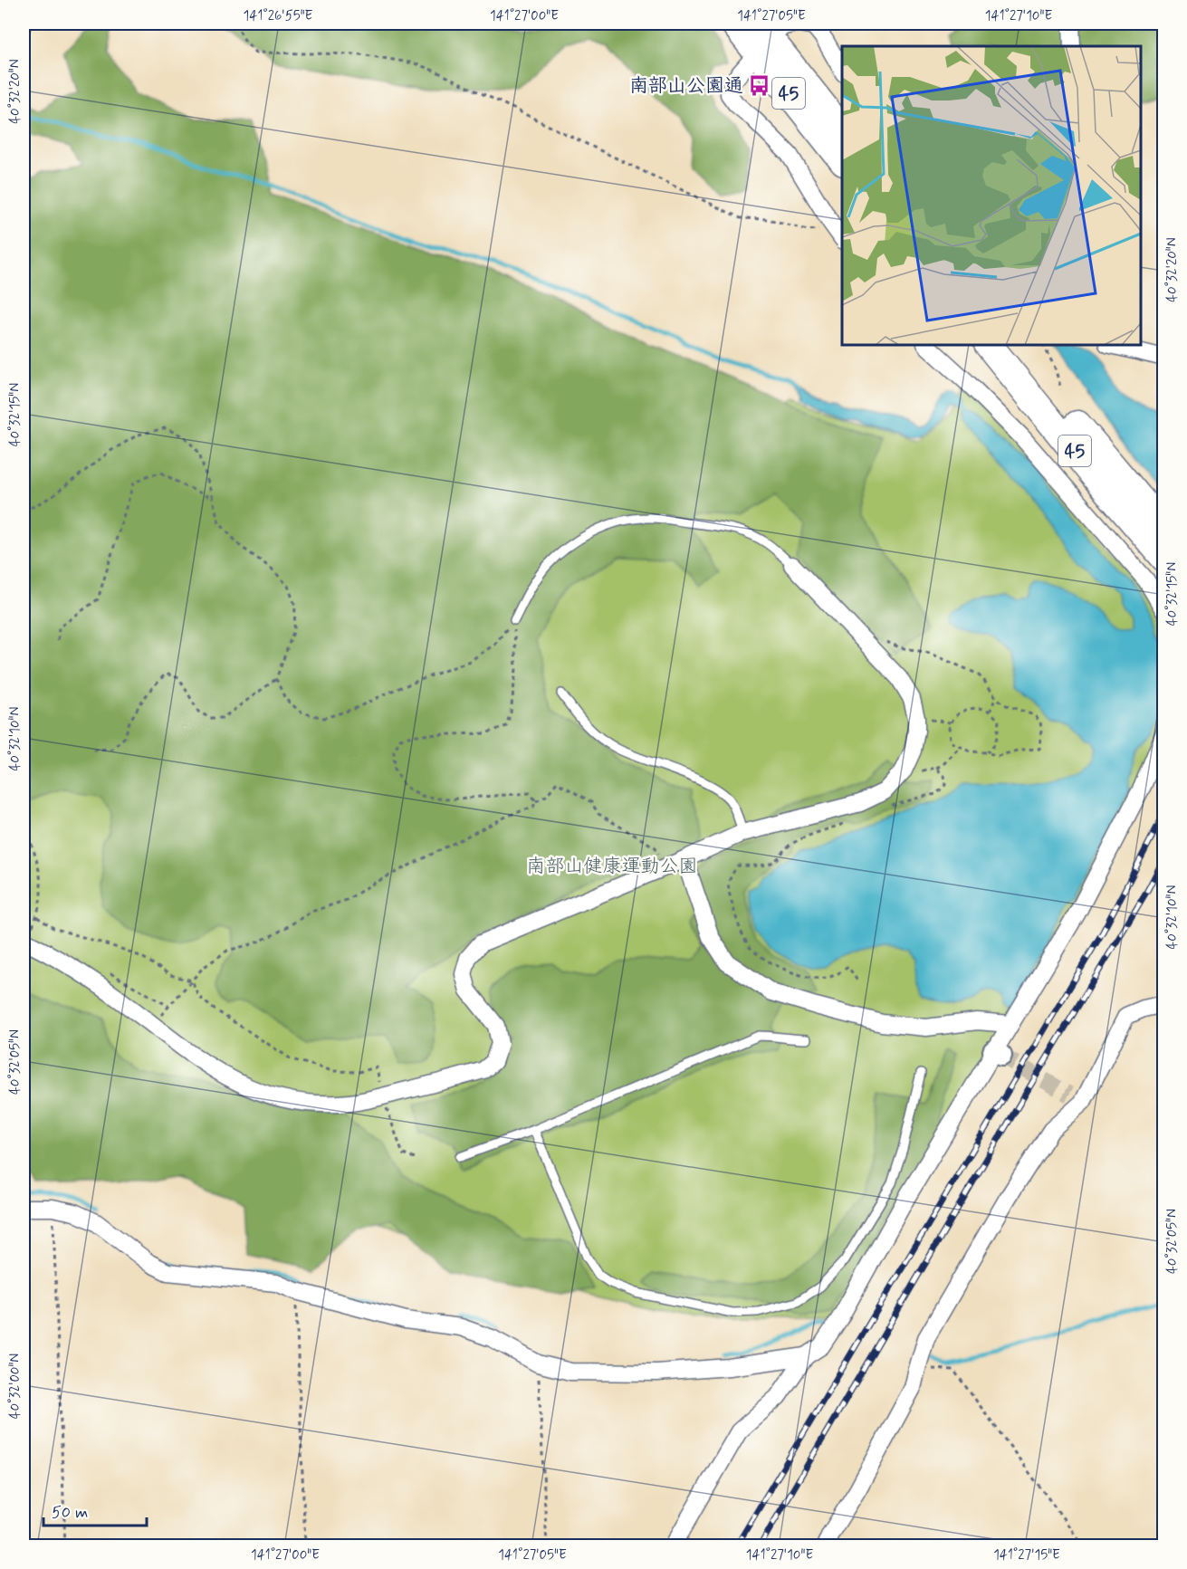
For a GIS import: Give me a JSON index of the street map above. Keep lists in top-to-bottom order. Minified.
{"streets":{"highway":["45"]},"parks":["南部山健康運動公園"],"places":{"bus stop":["南部山公園通"]},"scale_bar":"50 m","coordinates":["141°26'55\"E","141°27'00\"E","141°27'05\"E","141°27'10\"E","40°32'20\"N","40°32'15\"N","40°32'10\"N","40°32'05\"N","40°32'00\"N","141°27'15\"E"]}
